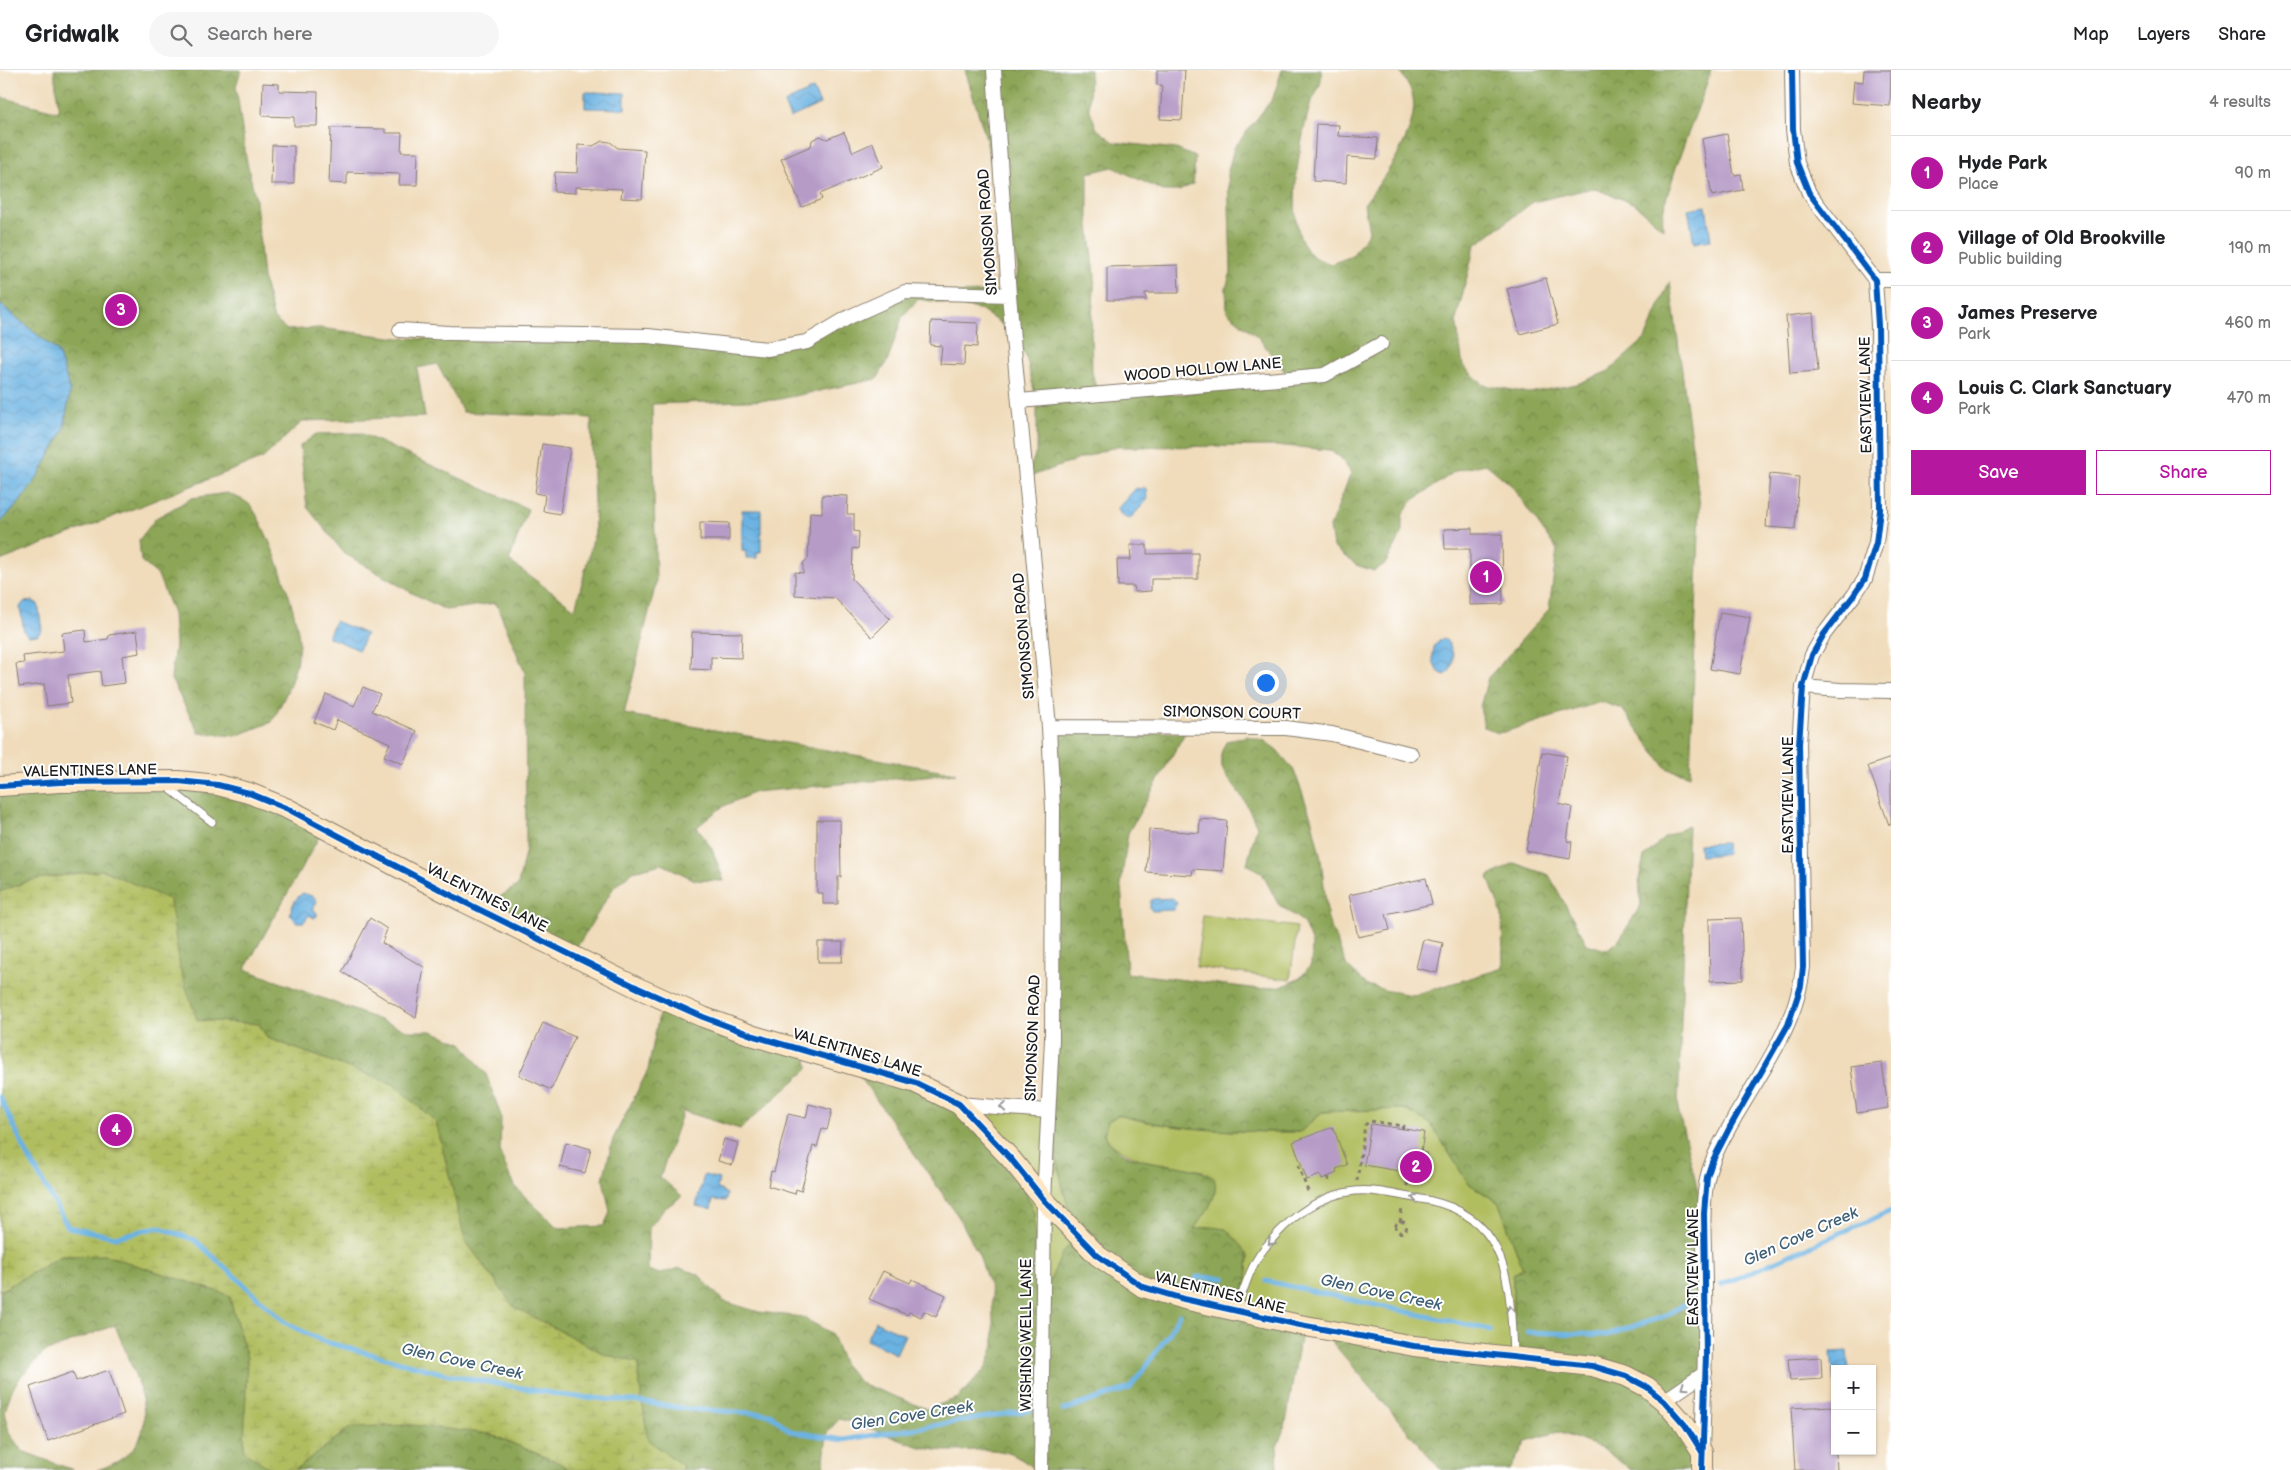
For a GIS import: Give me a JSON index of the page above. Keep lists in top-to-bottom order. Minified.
{"streets":{"street":["SIMONSON ROAD","WOOD HOLLOW LANE","EASTVIEW LANE","SIMONSON COURT","VALENTINES LANE","WISHING WELL LANE"]},"crossings":[["SIMONSON ROAD","WOOD HOLLOW LANE"],["SIMONSON ROAD","SIMONSON COURT"],["SIMONSON ROAD","VALENTINES LANE"],["SIMONSON ROAD","WISHING WELL LANE"],["EASTVIEW LANE","VALENTINES LANE"],["VALENTINES LANE","WISHING WELL LANE"]],"water":["Glen Cove Creek"],"page":{"header":"Gridwalk","search":"Search here","nav":["Map","Layers","Share"],"heading":["Nearby","4 results"],"list":[{"mark":"1","name":"Hyde Park","note":"Place","value":"90 m"},{"mark":"2","name":"Village of Old Brookville","note":"Public building","value":"190 m"},{"mark":"3","name":"James Preserve","note":"Park","value":"460 m"},{"mark":"4","name":"Louis C. Clark Sanctuary","note":"Park","value":"470 m"}],"pins":["3","1","4","2"],"buttons":["Save","Share"],"map_buttons":["+","−"]}}
